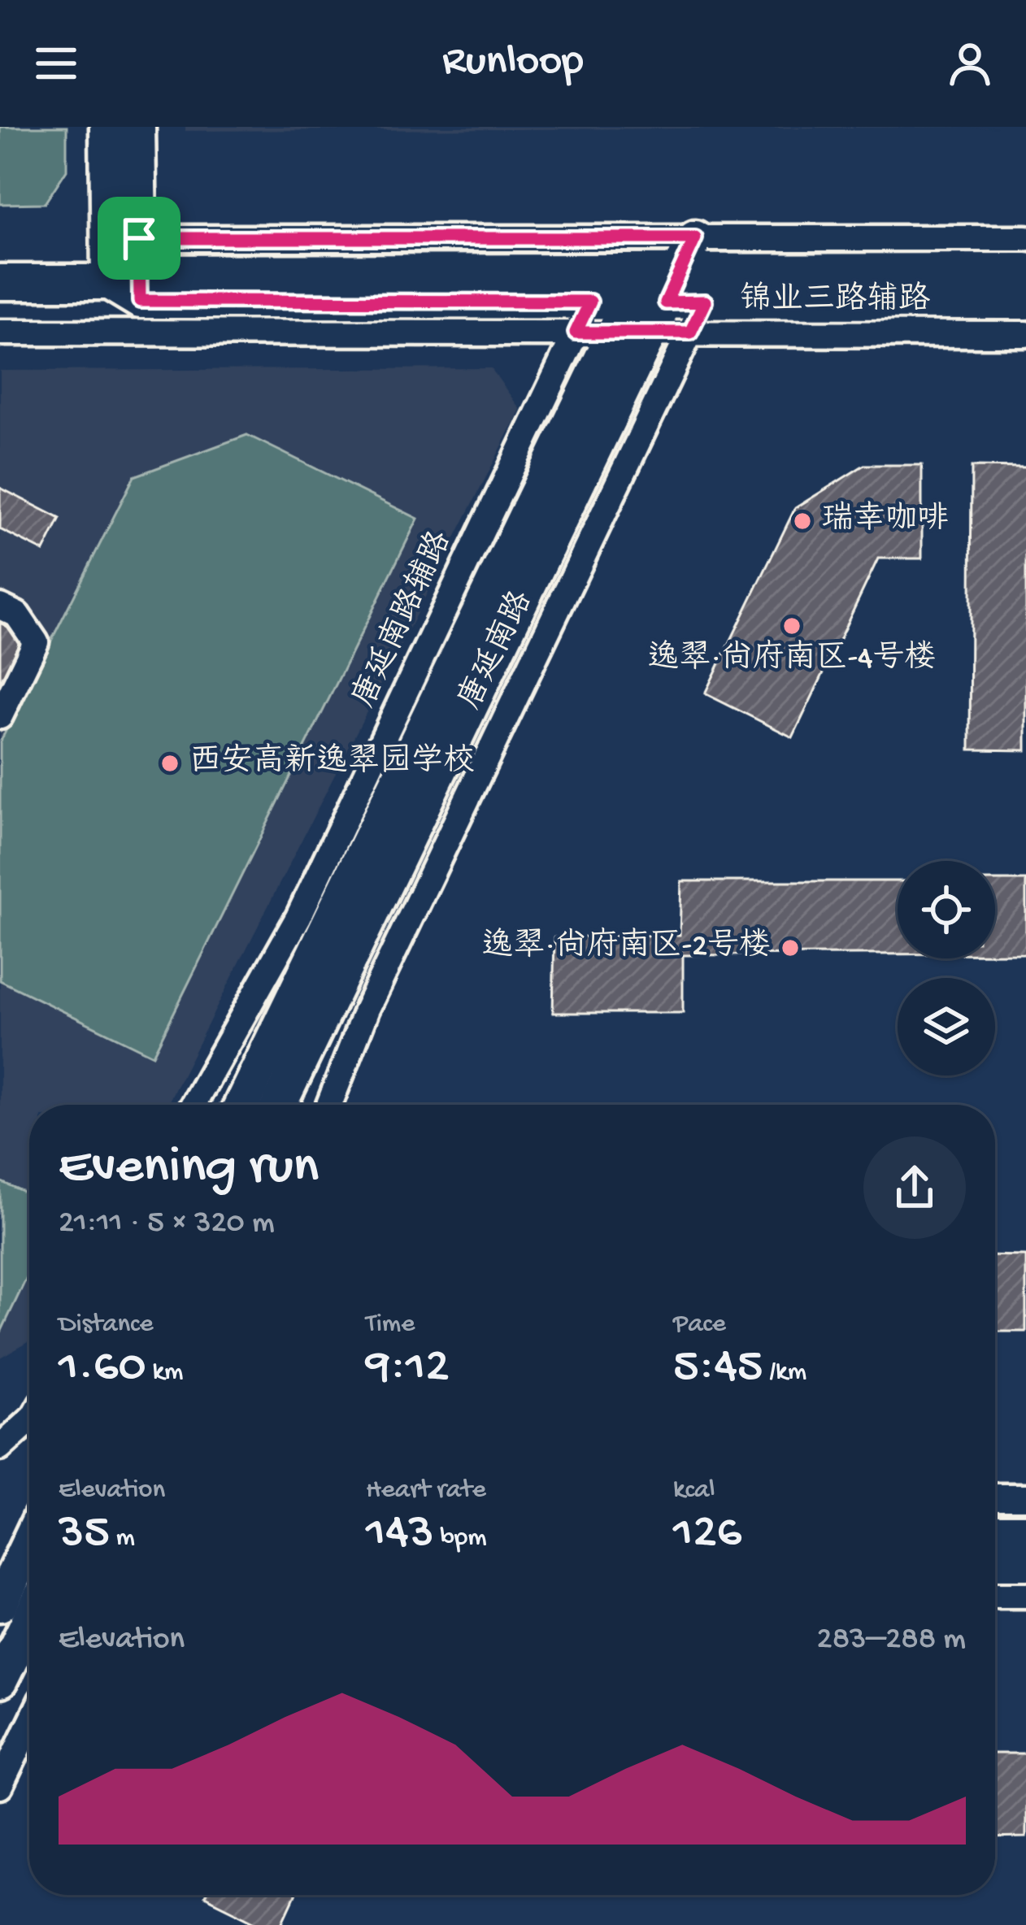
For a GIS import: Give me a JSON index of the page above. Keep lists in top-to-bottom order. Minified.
{"streets":{"street":["锦业三路辅路","唐延南路辅路","唐延南路"]},"crossings":[["锦业三路辅路","唐延南路"]],"places":["瑞幸咖啡","逸翠·尚府南区-4号楼","西安高新逸翠园学校","逸翠·尚府南区-2号楼"],"page":{"header":"Runloop","heading":["Evening run","21:11 · 5 × 320 m"],"stats":[["Distance","1.60 km"],["Time","9:12"],["Pace","5:45 /km"],["Elevation","35 m"],["Heart rate","143 bpm"],["kcal","126"]],"chart":["Elevation","283–288 m"]}}
